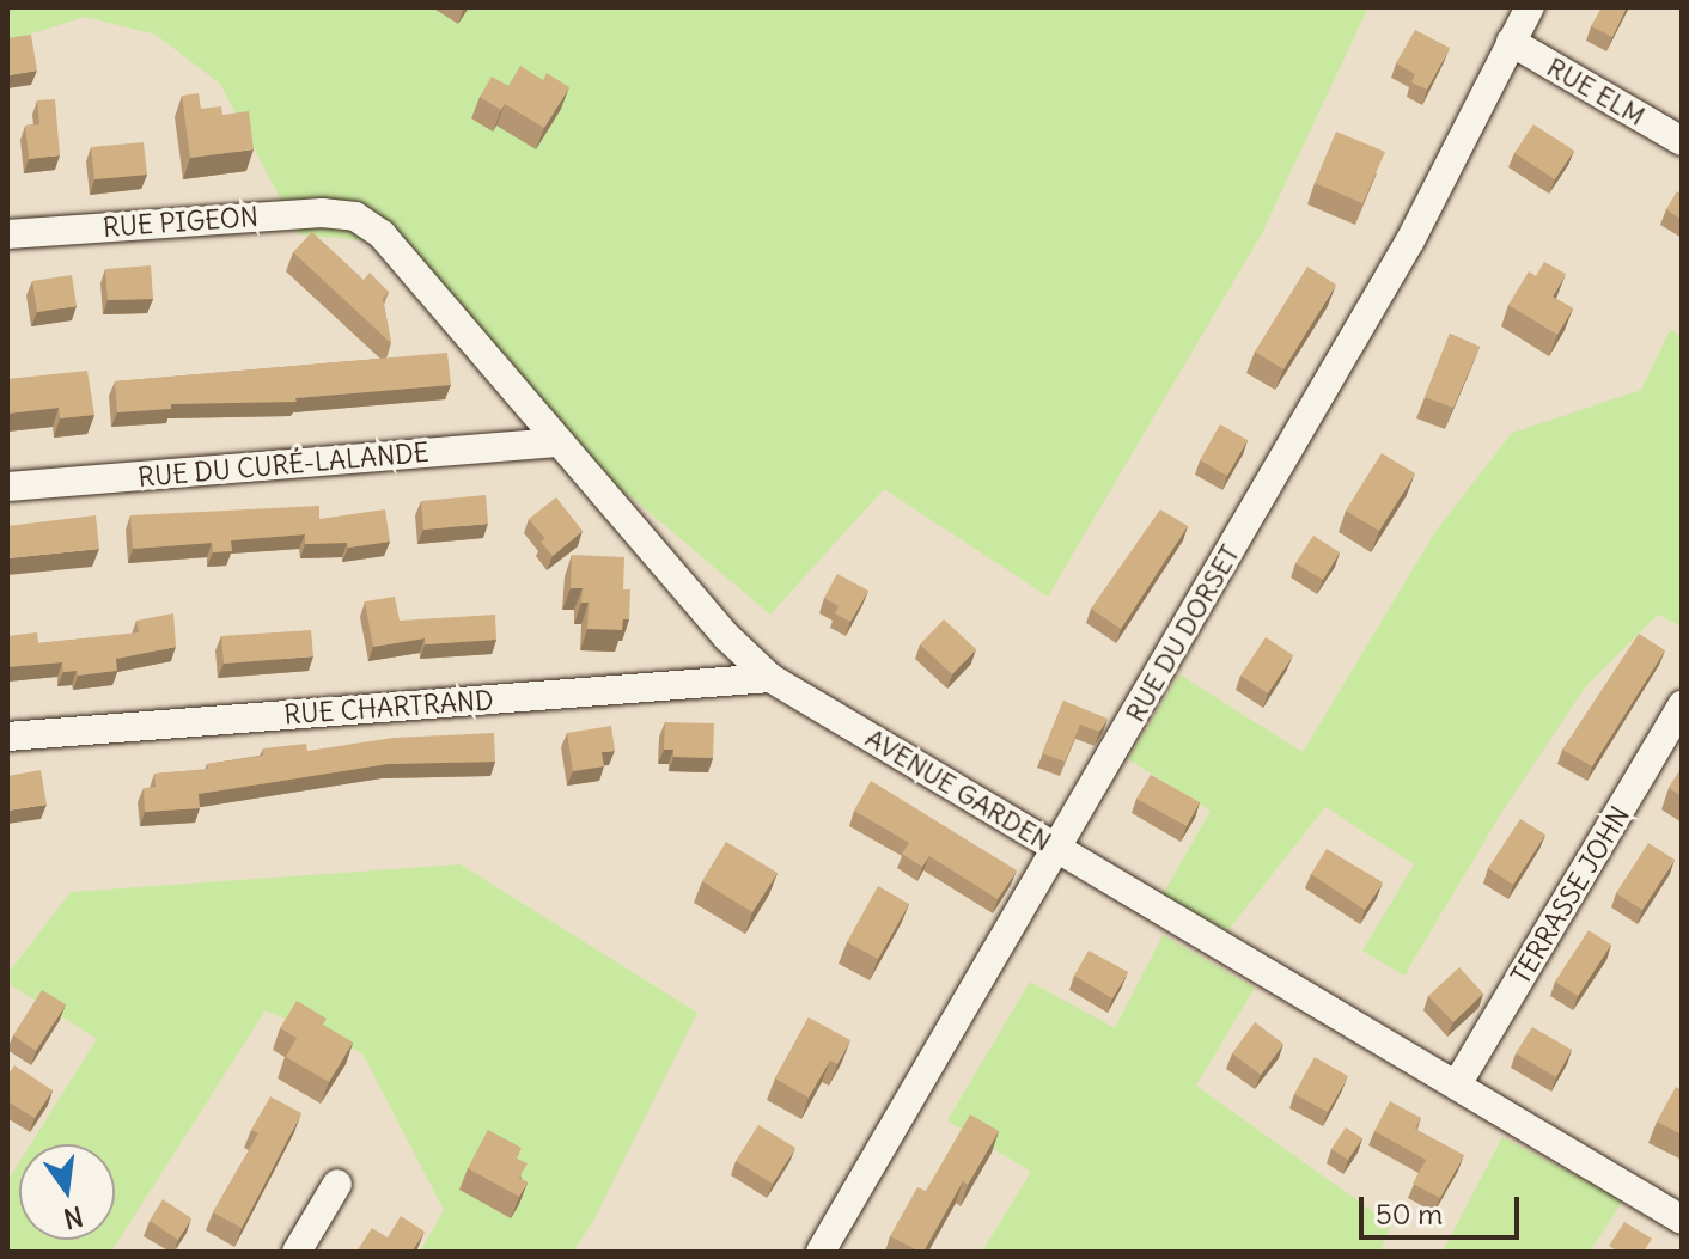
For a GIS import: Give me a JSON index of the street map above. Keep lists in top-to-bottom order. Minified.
{"streets":{"street":["RUE ELM","RUE PIGEON","RUE DU CURÉ-LALANDE","RUE DU DORSET","RUE CHARTRAND","AVENUE GARDEN","TERRASSE JOHN"]},"crossings":[["RUE ELM","RUE DU DORSET"],["RUE PIGEON","AVENUE GARDEN"],["RUE DU CURÉ-LALANDE","AVENUE GARDEN"],["RUE DU DORSET","AVENUE GARDEN"],["RUE CHARTRAND","AVENUE GARDEN"],["AVENUE GARDEN","TERRASSE JOHN"]],"scale_bar":"50 m","north":"bottom"}
